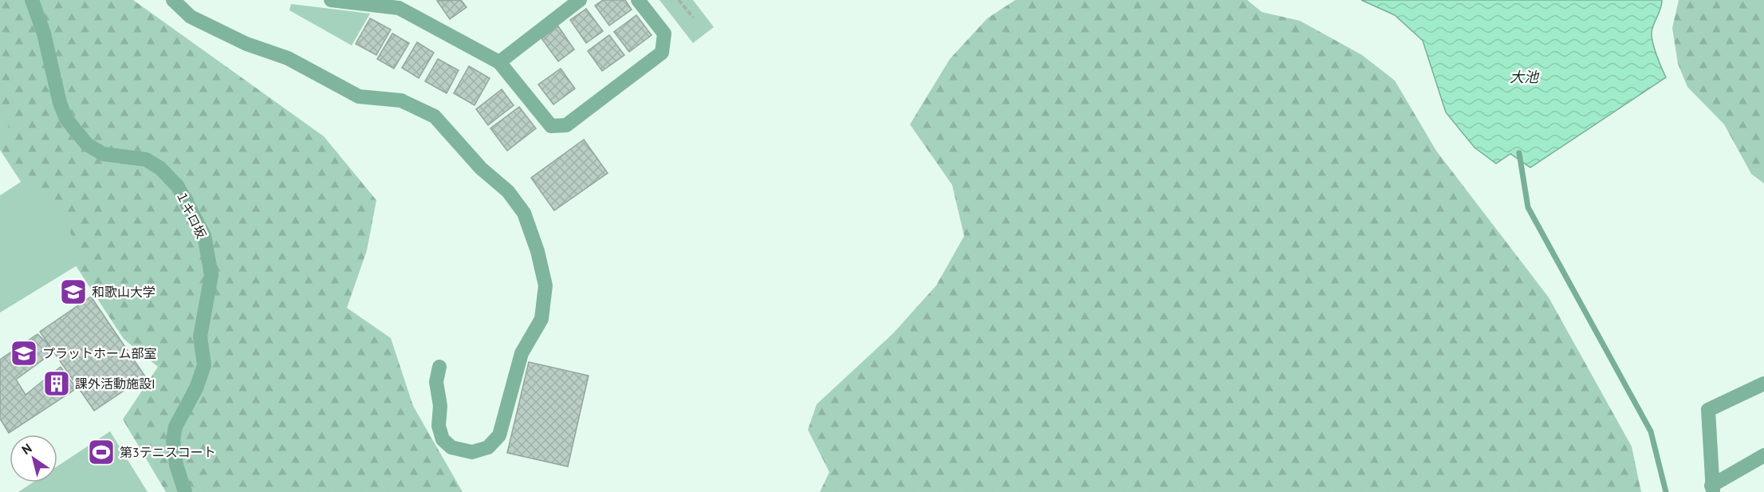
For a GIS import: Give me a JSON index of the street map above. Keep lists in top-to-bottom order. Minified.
{"streets":{"street":["１キロ坂"]},"water":["大池"],"places":{"school or university":["和歌山大学","プラットホーム部室"],"building":["課外活動施設I"],"sports":["第3テニスコート"]},"north":"top left"}
